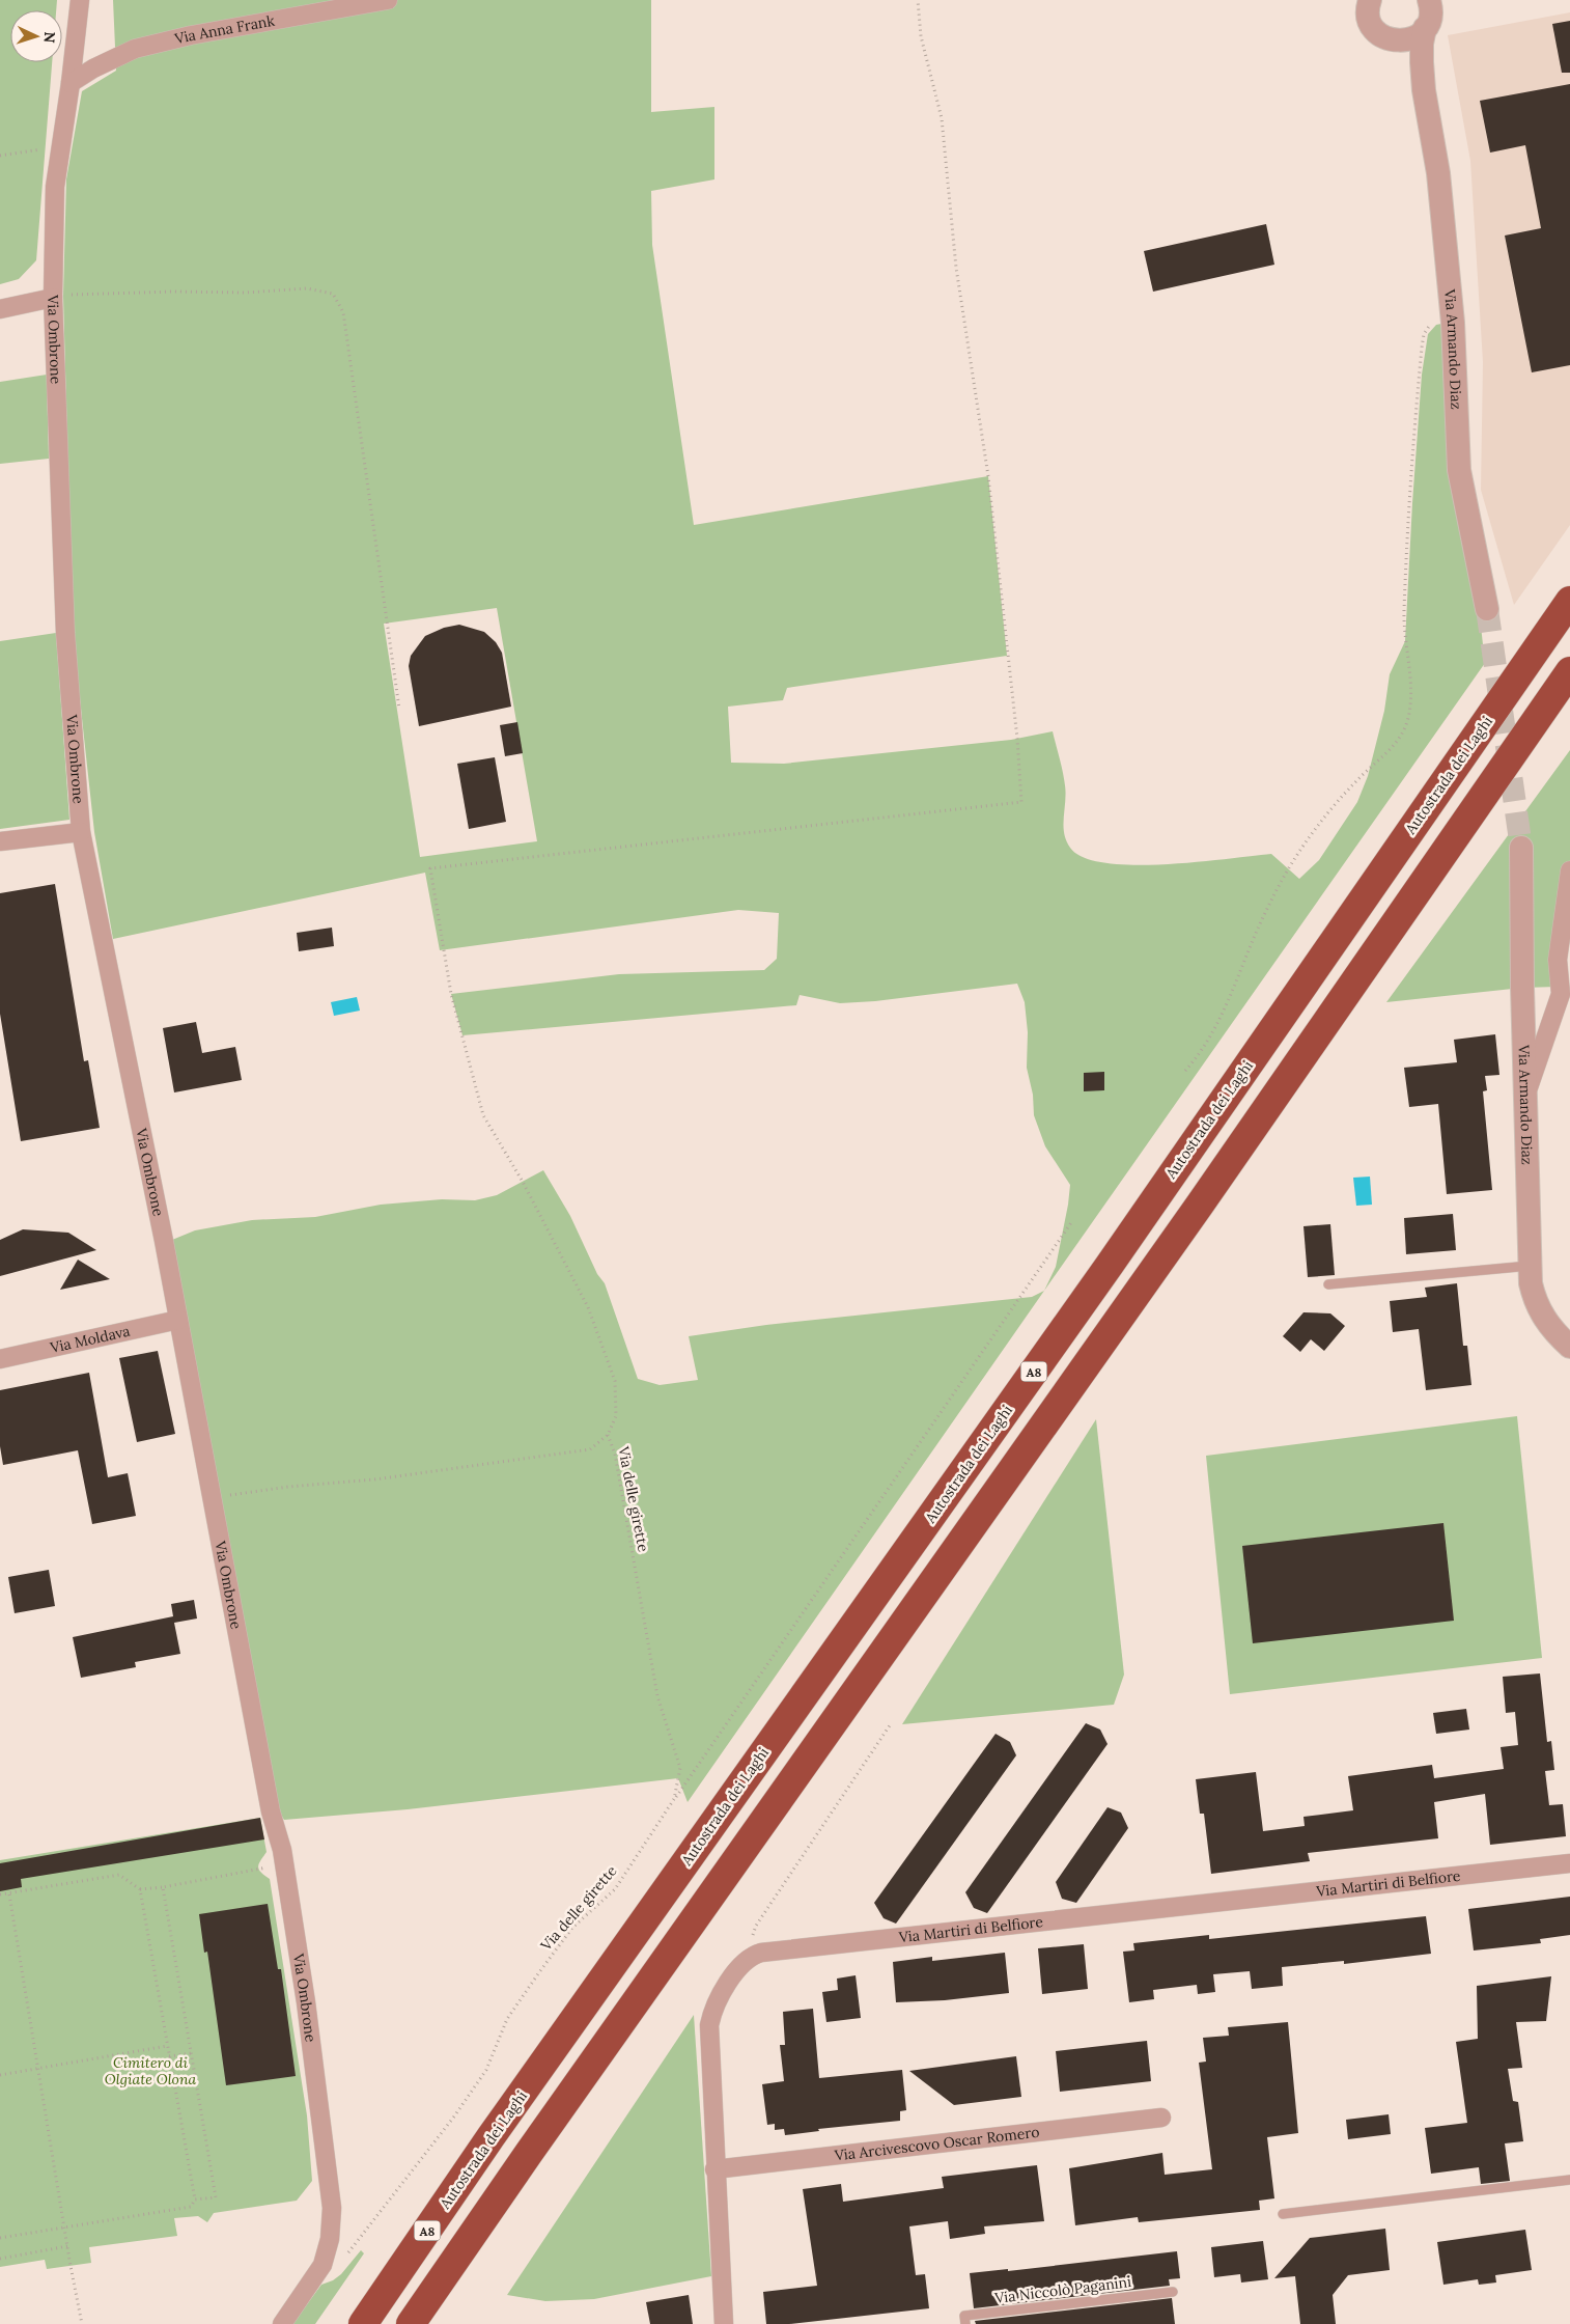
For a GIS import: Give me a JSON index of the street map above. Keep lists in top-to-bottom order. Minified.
{"streets":{"highway":["Autostrada dei Laghi","A8"],"street":["Via Anna Frank","Via Ombrone","Via Armando Diaz","Via Moldava","Via Martiri di Belfiore","Via Arcivescovo Oscar Romero"],"lane":["Via Niccolò Paganini"],"path":["Via delle girette"]},"crossings":[["Via Anna Frank","Via Ombrone"],["Via Ombrone","Via Moldava"],["Via Ombrone","Via delle girette"]],"parks":["Cimitero di Olgiate Olona"],"north":"right"}
